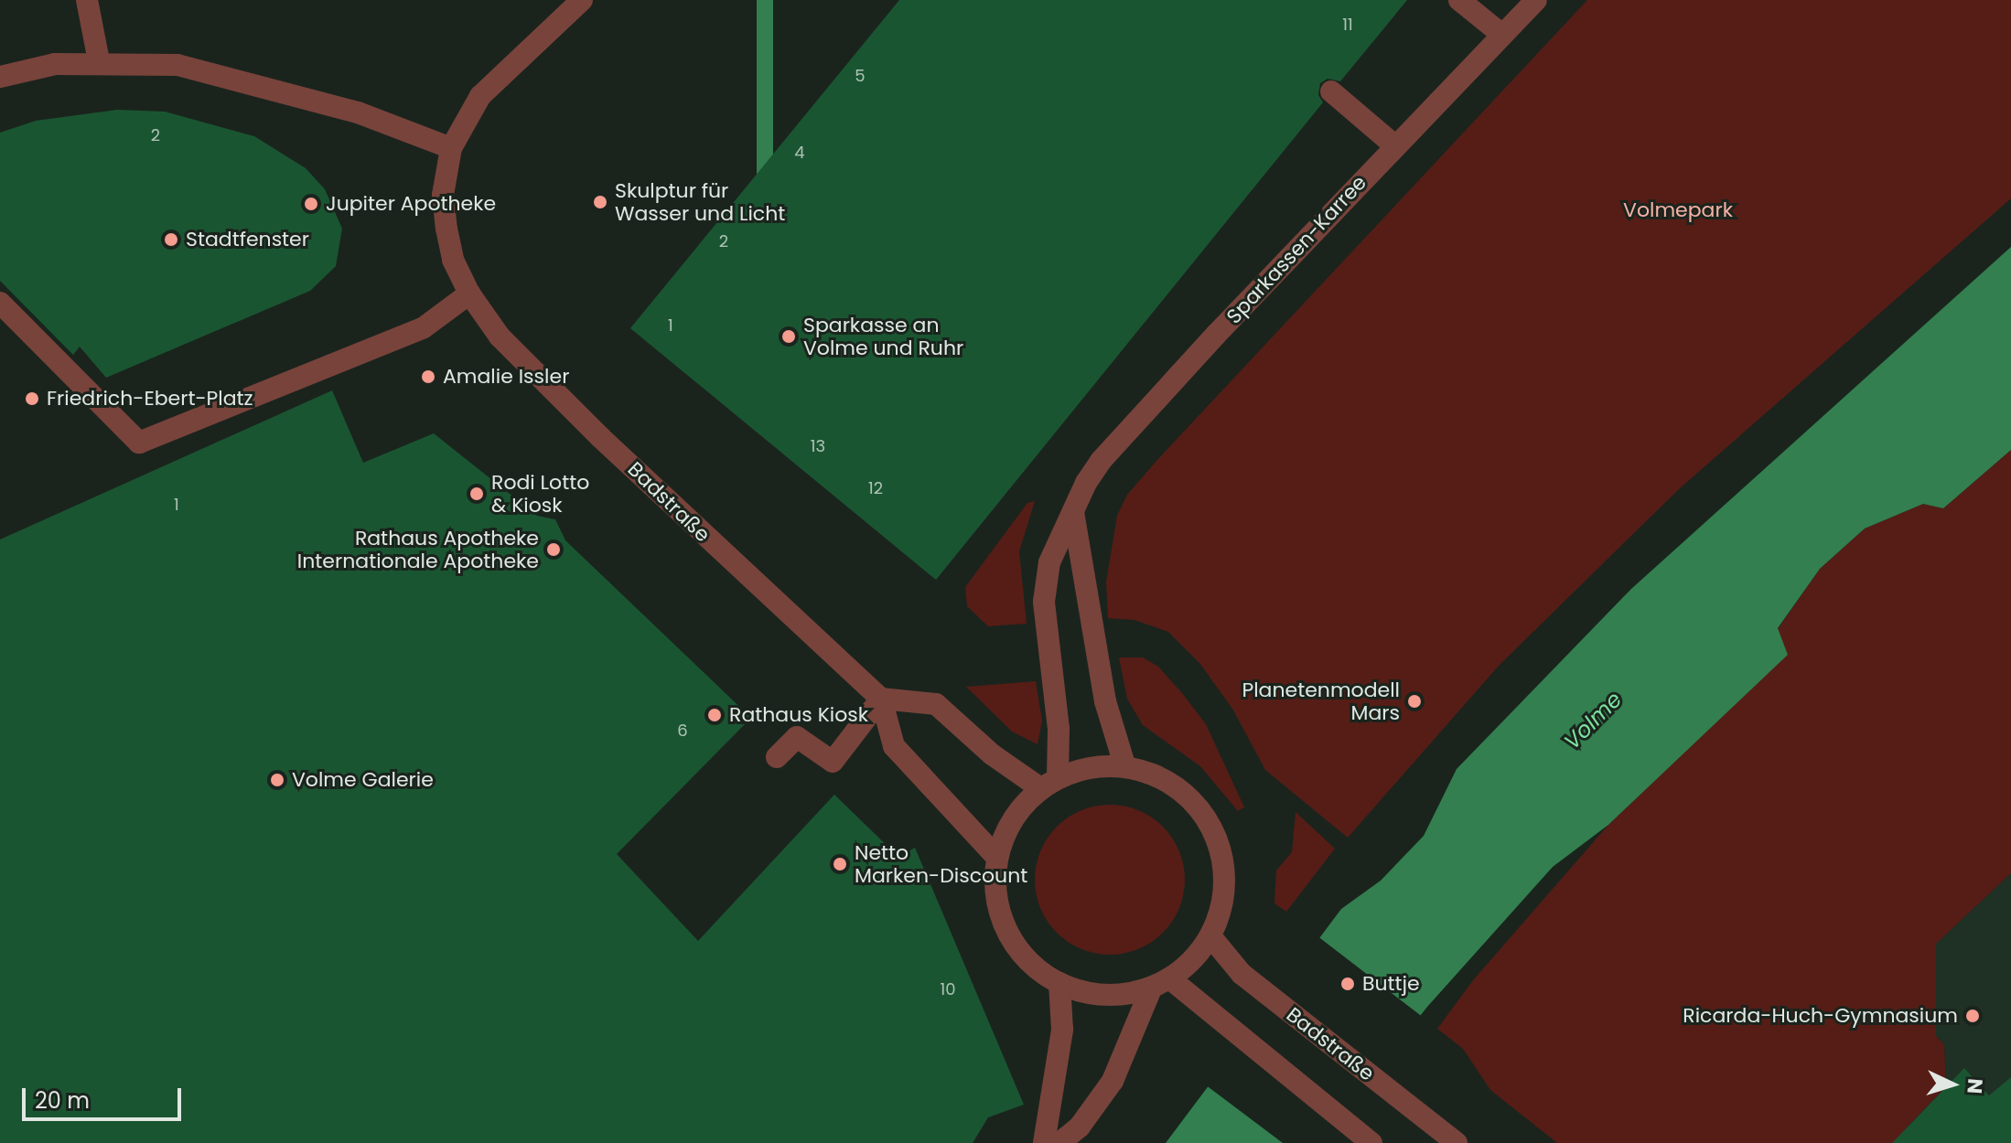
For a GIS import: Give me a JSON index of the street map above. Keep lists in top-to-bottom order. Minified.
{"streets":{"street":["Sparkassen-Karree","Badstraße"]},"crossings":[["Sparkassen-Karree","Badstraße"]],"water":["Volme"],"parks":["Volmepark"],"places":["Skulptur für Wasser und Licht","Jupiter Apotheke","Stadtfenster","Sparkasse an Volme und Ruhr","Amalie Issler","Friedrich-Ebert-Platz","Rodi Lotto & Kiosk","Rathaus Apotheke Internationale Apotheke","Planetenmodell Mars","Rathaus Kiosk","Volme Galerie","Netto Marken-Discount","Buttje","Ricarda-Huch-Gymnasium"],"house_numbers":["11","5","2","4","2","1","13","12","1","6","10"],"scale_bar":"20 m","north":"right"}
